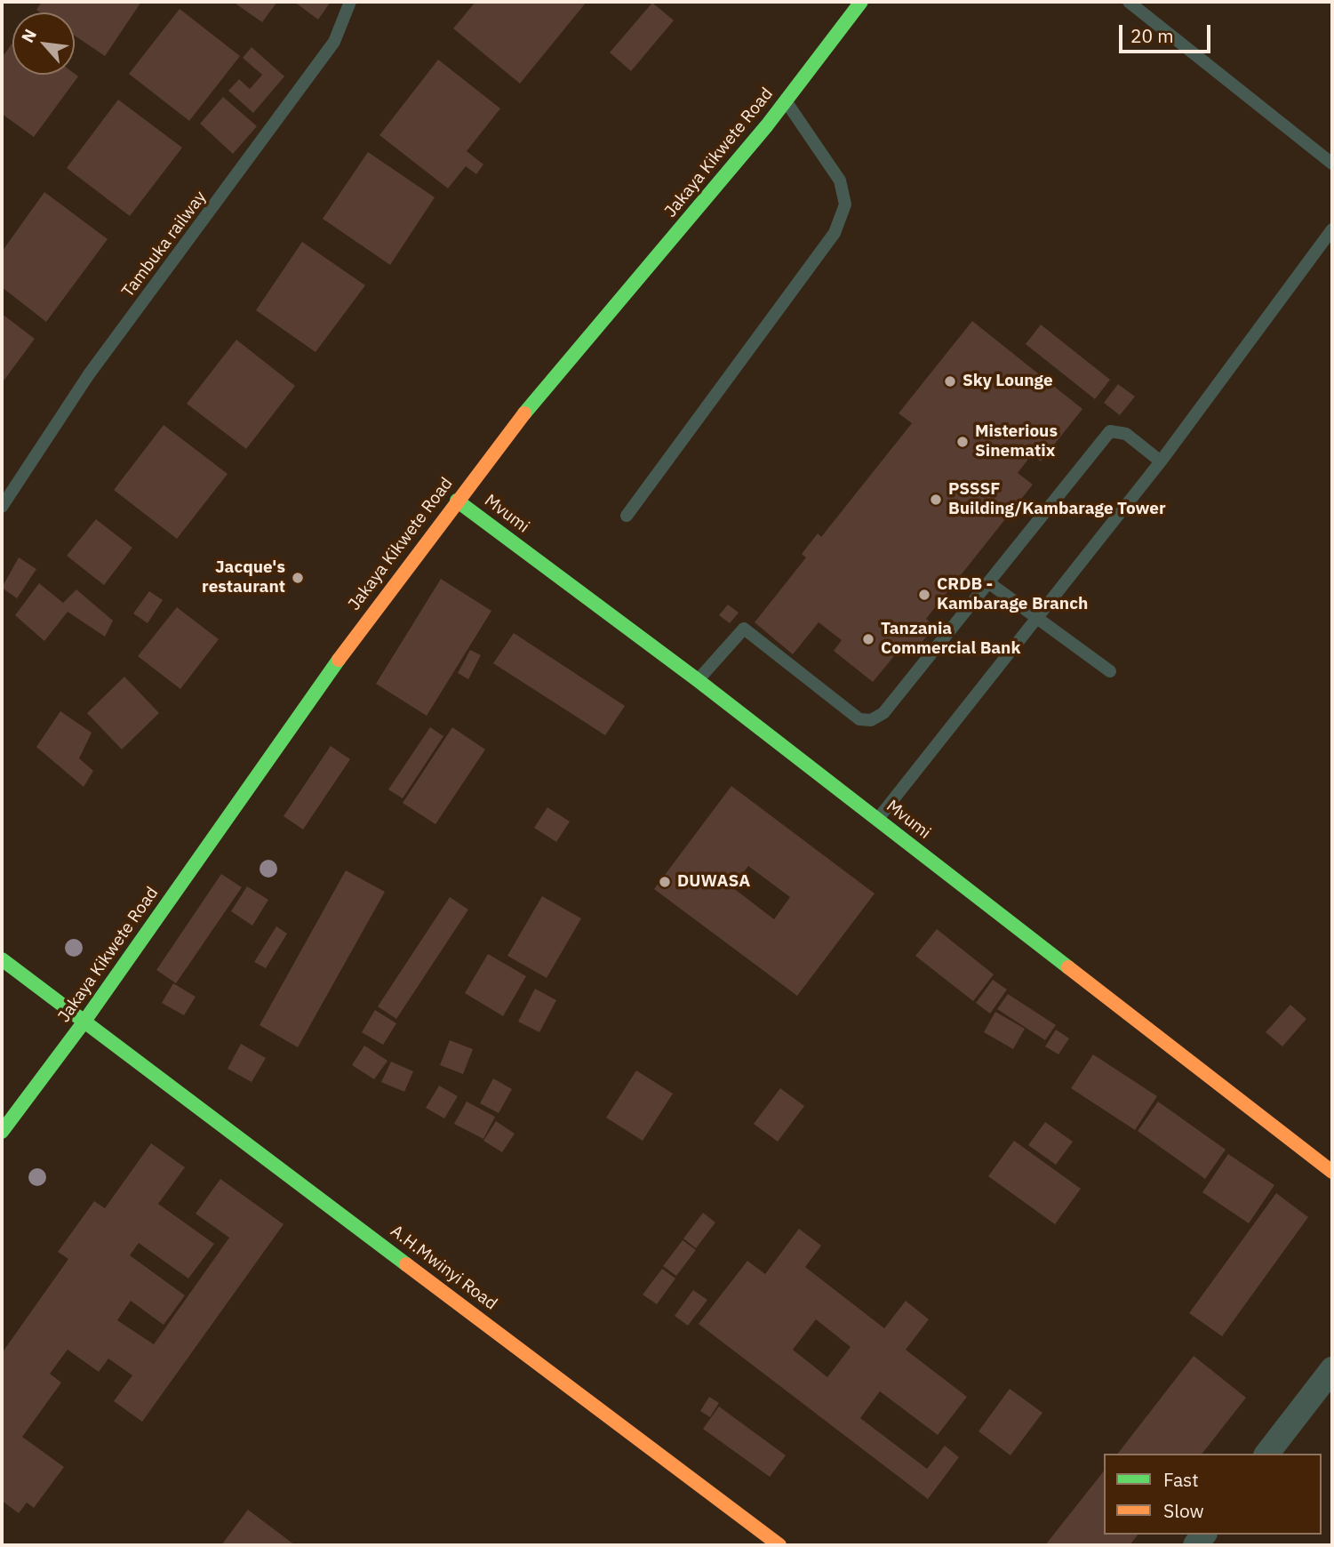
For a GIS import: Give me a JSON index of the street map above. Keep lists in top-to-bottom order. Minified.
{"streets":{"street":["Jakaya Kikwete Road","Mvumi","A.H.Mwinyi Road"],"lane":["Tambuka railway"]},"crossings":[["Jakaya Kikwete Road","Mvumi"],["Jakaya Kikwete Road","A.H.Mwinyi Road"]],"places":["Sky Lounge","Misterious Sinematix","PSSSF Building/Kambarage Tower","Jacque's restaurant","CRDB - Kambarage Branch","Tanzania Commercial Bank","DUWASA"],"legend":["Fast","Slow"],"scale_bar":"20 m","north":"top left"}
